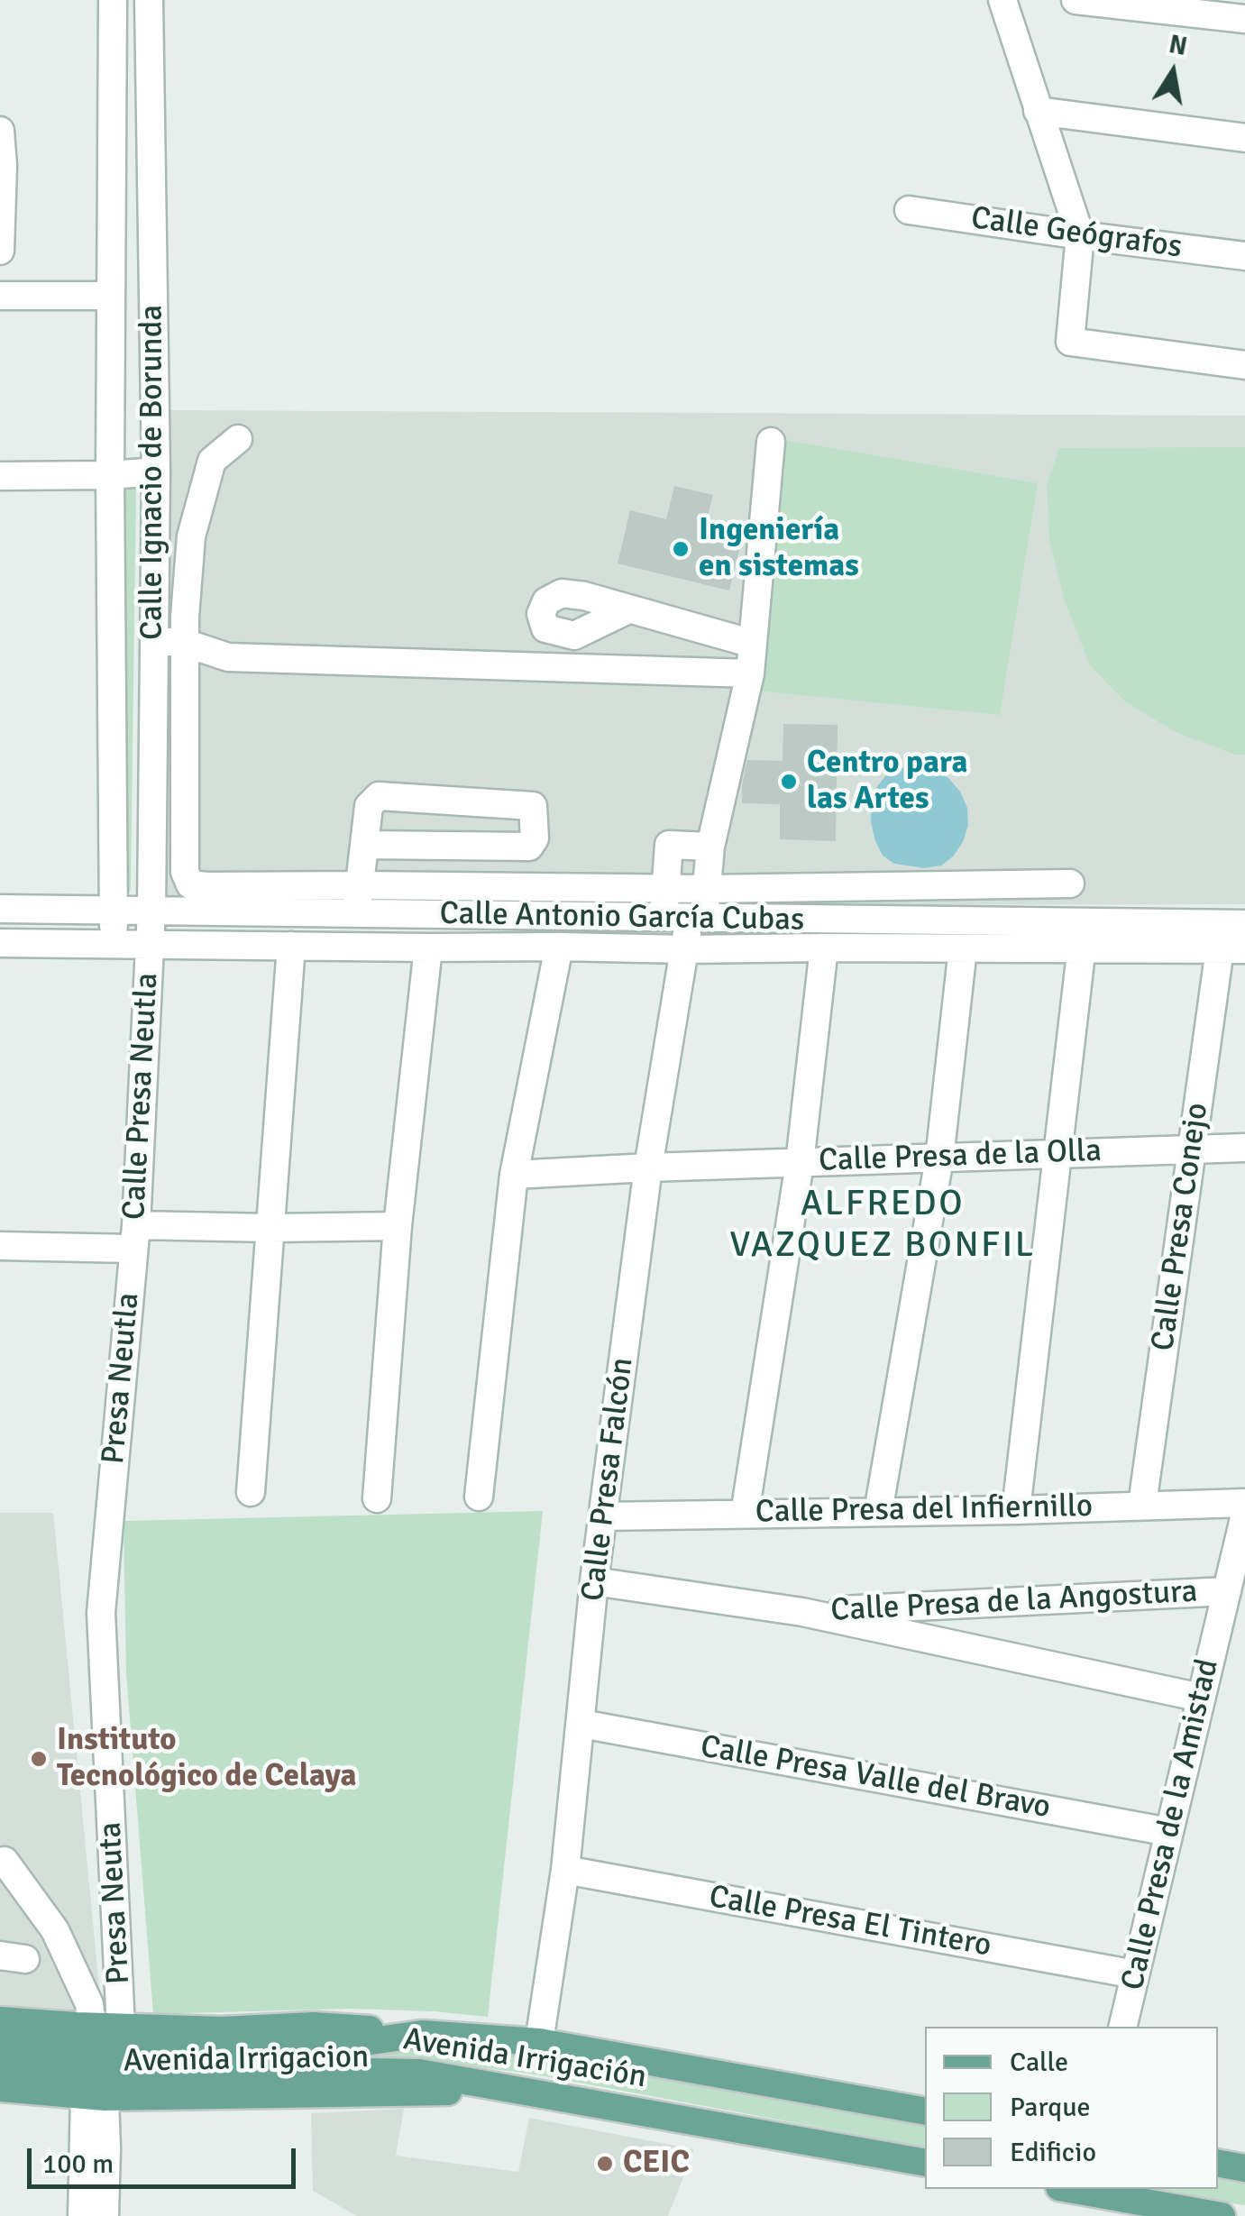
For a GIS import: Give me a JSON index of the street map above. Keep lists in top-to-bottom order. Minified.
{"streets":{"main road":["Avenida Irrigación","Avenida Irrigacion"],"street":["Calle Geógrafos","Calle Ignacio de Borunda","Calle Antonio García Cubas","Calle Presa Neutla","Calle Presa de la Olla","Calle Presa Conejo","Presa Neutla","Calle Presa Falcón","Calle Presa del Infiernillo","Calle Presa de la Angostura","Calle Presa Valle del Bravo","Calle Presa de la Amistad","Presa Neuta","Calle Presa El Tintero"]},"crossings":[["Calle Ignacio de Borunda","Calle Antonio García Cubas"],["Calle Ignacio de Borunda","Calle Presa Neutla"],["Calle Antonio García Cubas","Calle Presa Neutla"],["Calle Antonio García Cubas","Calle Presa Conejo"],["Calle Antonio García Cubas","Calle Presa Falcón"],["Calle Presa Neutla","Presa Neutla"],["Calle Presa de la Olla","Calle Presa Conejo"],["Calle Presa de la Olla","Calle Presa Falcón"],["Calle Presa Conejo","Calle Presa del Infiernillo"],["Presa Neutla","Presa Neuta"],["Calle Presa Falcón","Calle Presa del Infiernillo"],["Calle Presa Falcón","Calle Presa de la Angostura"],["Calle Presa Falcón","Calle Presa Valle del Bravo"],["Calle Presa Falcón","Calle Presa El Tintero"],["Calle Presa Falcón","Avenida Irrigación"],["Calle Presa de la Angostura","Calle Presa de la Amistad"],["Calle Presa Valle del Bravo","Calle Presa de la Amistad"],["Calle Presa de la Amistad","Calle Presa El Tintero"],["Presa Neuta","Avenida Irrigacion"],["Avenida Irrigación","Avenida Irrigacion"]],"districts":["ALFREDO VAZQUEZ BONFIL"],"places":["Ingeniería en sistemas","Centro para las Artes","Instituto Tecnológico de Celaya","CEIC"],"legend":["Calle","Parque","Edificio"],"scale_bar":"100 m","north":"top"}
